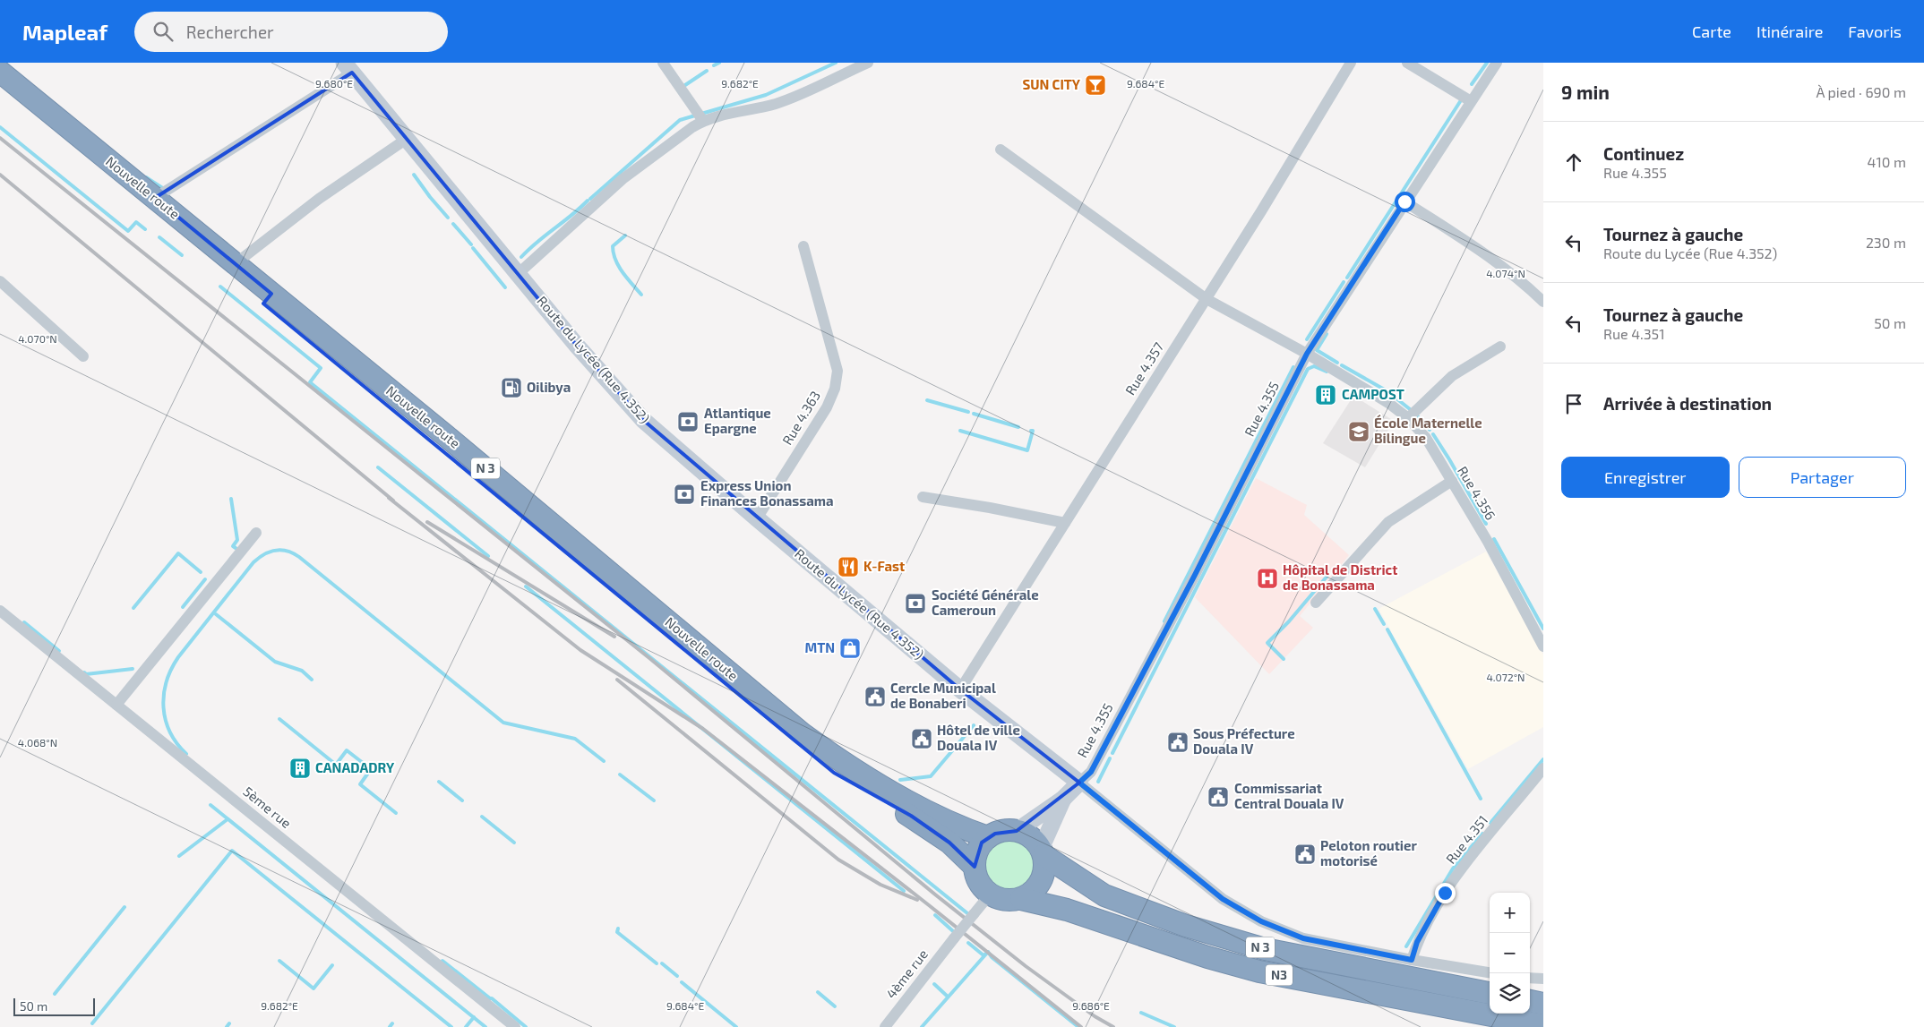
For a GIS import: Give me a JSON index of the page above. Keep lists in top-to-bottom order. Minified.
{"streets":{"highway":["Nouvelle route","N 3","N3"],"main road":["Route du Lycée (Rue 4.352)"],"street":["Rue 4.357","Rue 4.355","Rue 4.363","Rue 4.356","5ème rue","Rue 4.351","4ème rue"]},"crossings":[["Nouvelle route","N 3"],["Nouvelle route","4ème rue"],["Nouvelle route","N3"],["Route du Lycée (Rue 4.352)","Rue 4.357"],["Route du Lycée (Rue 4.352)","Rue 4.355"],["Route du Lycée (Rue 4.352)","Rue 4.363"],["Route du Lycée (Rue 4.352)","Rue 4.351"],["Rue 4.357","Rue 4.356"],["Rue 4.355","Rue 4.356"],["N 3","4ème rue"],["N 3","N3"],["4ème rue","N3"]],"places":{"bar":["SUN CITY"],"fuel station":["Oilibya"],"building":["CAMPOST","CANADADRY"],"bank":["Atlantique Epargne","Express Union Finances Bonassama","Société Générale Cameroun"],"school or university":["École Maternelle Bilingue"],"restaurant":["K-Fast"],"hospital":["Hôpital de District de Bonassama"],"shop":["MTN"],"public building":["Cercle Municipal de Bonaberi","Hôtel de ville Douala IV","Sous Préfecture Douala IV","Commissariat Central Douala IV","Peloton routier motorisé"]},"scale_bar":"50 m","page":{"header":"Mapleaf","search":"Rechercher","nav":["Carte","Itinéraire","Favoris"],"heading":["9 min","À pied · 690 m"],"list":[["Continuez","Rue 4.355","410 m"],["Tournez à gauche","Route du Lycée (Rue 4.352)","230 m"],["Tournez à gauche","Rue 4.351","50 m"],"Arrivée à destination"],"buttons":["Enregistrer","Partager"],"map_buttons":["+","−"],"scale":"50 m"},"coordinates":["9.680°E","9.682°E","9.684°E","4.074°N","4.070°N","4.072°N","4.068°N","9.686°E"]}
